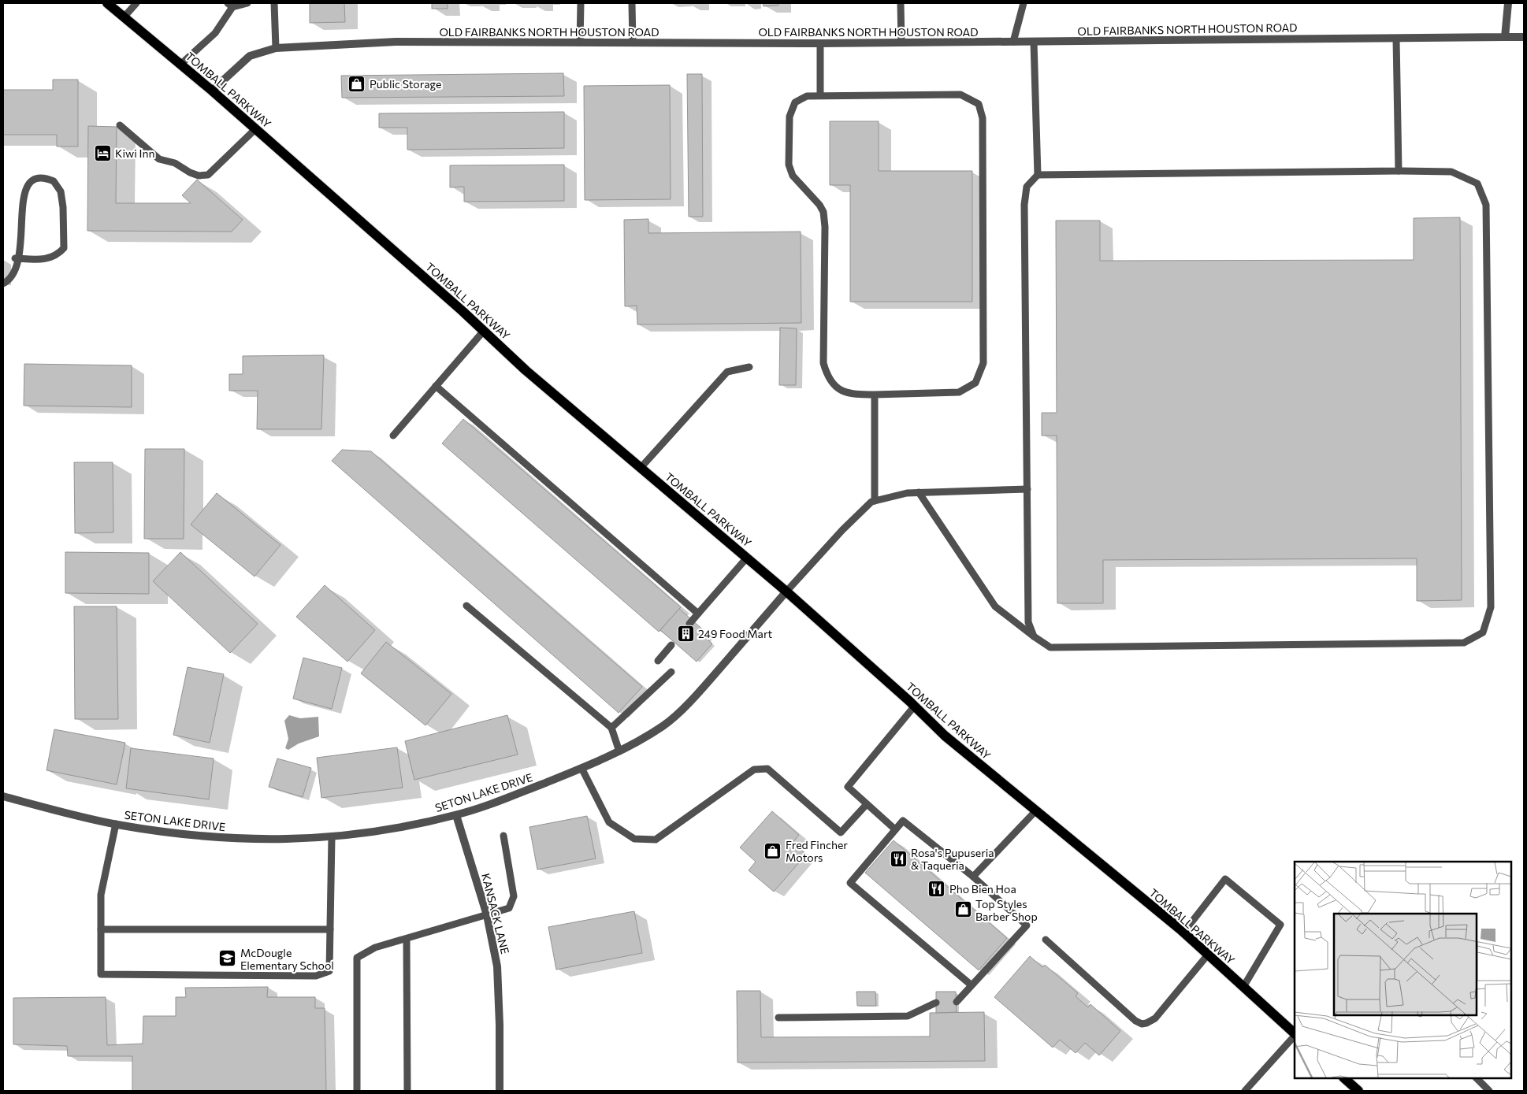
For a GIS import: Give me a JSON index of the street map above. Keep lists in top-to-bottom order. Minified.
{"streets":{"main road":["TOMBALL PARKWAY"],"street":["OLD FAIRBANKS NORTH HOUSTON ROAD","SETON LAKE DRIVE","KANSACK LANE"]},"crossings":[["OLD FAIRBANKS NORTH HOUSTON ROAD","TOMBALL PARKWAY"],["TOMBALL PARKWAY","SETON LAKE DRIVE"],["SETON LAKE DRIVE","KANSACK LANE"]],"places":{"shop":["Public Storage","Fred Fincher Motors","Top Styles Barber Shop"],"hotel":["Kiwi Inn"],"building":["249 Food Mart"],"restaurant":["Rosa's Pupuseria & Taqueria","Pho Bien Hoa"],"school or university":["McDougle Elementary School"]}}
